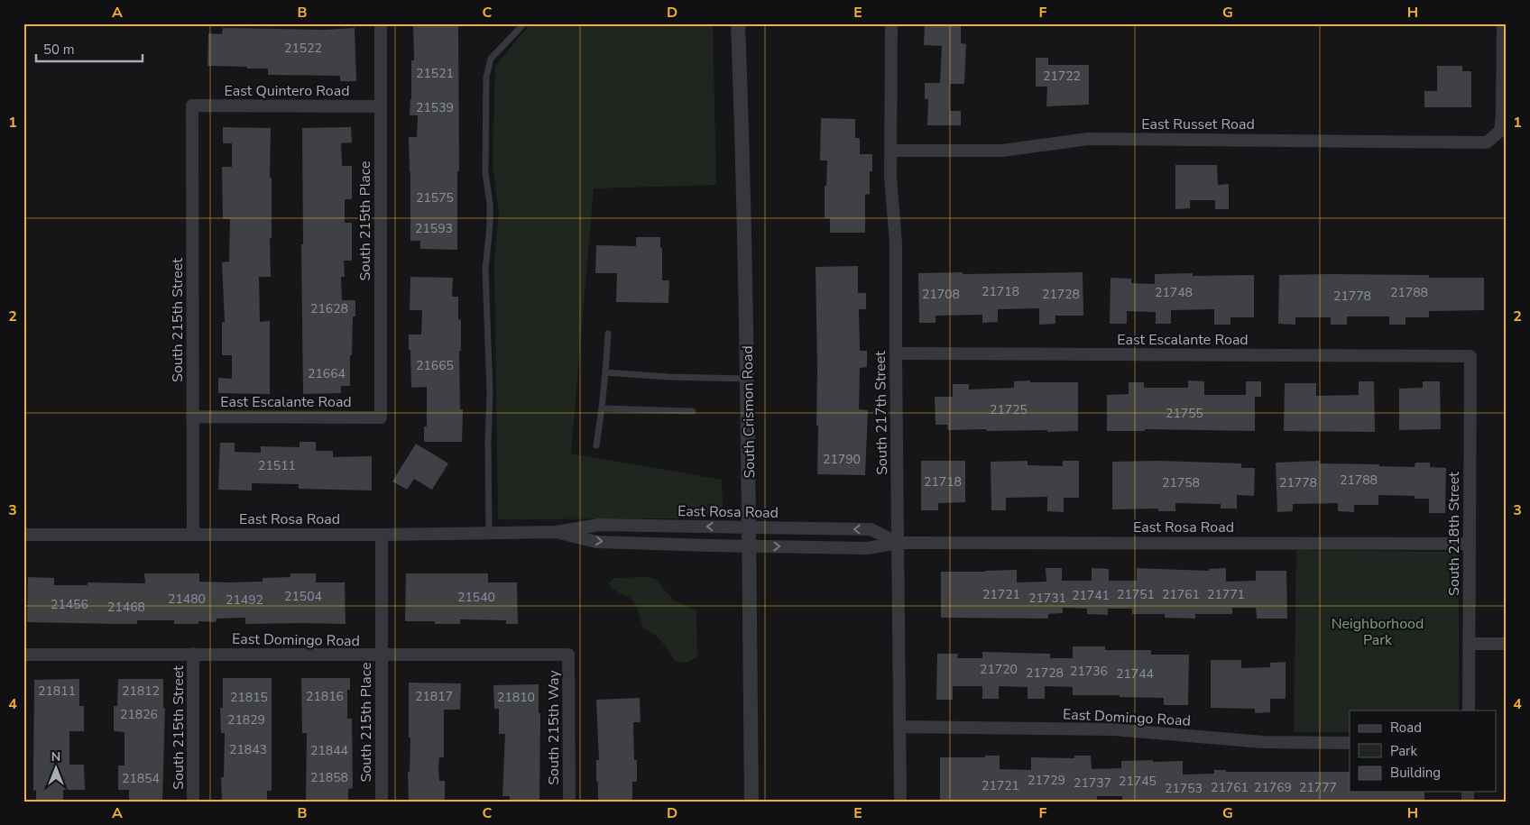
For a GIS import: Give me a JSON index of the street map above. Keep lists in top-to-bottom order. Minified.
{"streets":{"street":["East Quintero Road","East Russet Road","South 215th Place","South 215th Street","East Escalante Road","South Crismon Road","South 217th Street","East Rosa Road","South 218th Street","East Domingo Road","South 215th Way"]},"crossings":[["East Quintero Road","South 215th Place"],["East Quintero Road","South 215th Street"],["East Russet Road","South 217th Street"],["South 215th Place","East Escalante Road"],["South 215th Place","East Rosa Road"],["South 215th Place","East Domingo Road"],["South 215th Street","East Escalante Road"],["South 215th Street","East Rosa Road"],["South 215th Street","East Domingo Road"],["East Escalante Road","South 217th Street"],["East Escalante Road","South 218th Street"],["South Crismon Road","East Rosa Road"],["South 217th Street","East Rosa Road"],["South 217th Street","East Domingo Road"],["East Rosa Road","South 218th Street"],["East Domingo Road","South 215th Way"]],"parks":["Neighborhood Park"],"house_numbers":["21522","21521","21722","21539","21575","21593","21718","21748","21788","21708","21728","21778","21628","21665","21664","21725","21755","21790","21511","21788","21718","21758","21778","21721","21751","21761","21771","21741","21504","21540","21731","21480","21492","21456","21468","21720","21736","21728","21744","21811","21812","21816","21817","21815","21810","21826","21829","21843","21844","21858","21854","21729","21745","21737","21721","21761","21769","21777","21753"],"legend":["Road","Park","Building"],"scale_bar":"50 m","north":"top","grid":{"columns":["A","B","C","D","E","F","G","H"],"rows":["1","2","3","4"]}}
